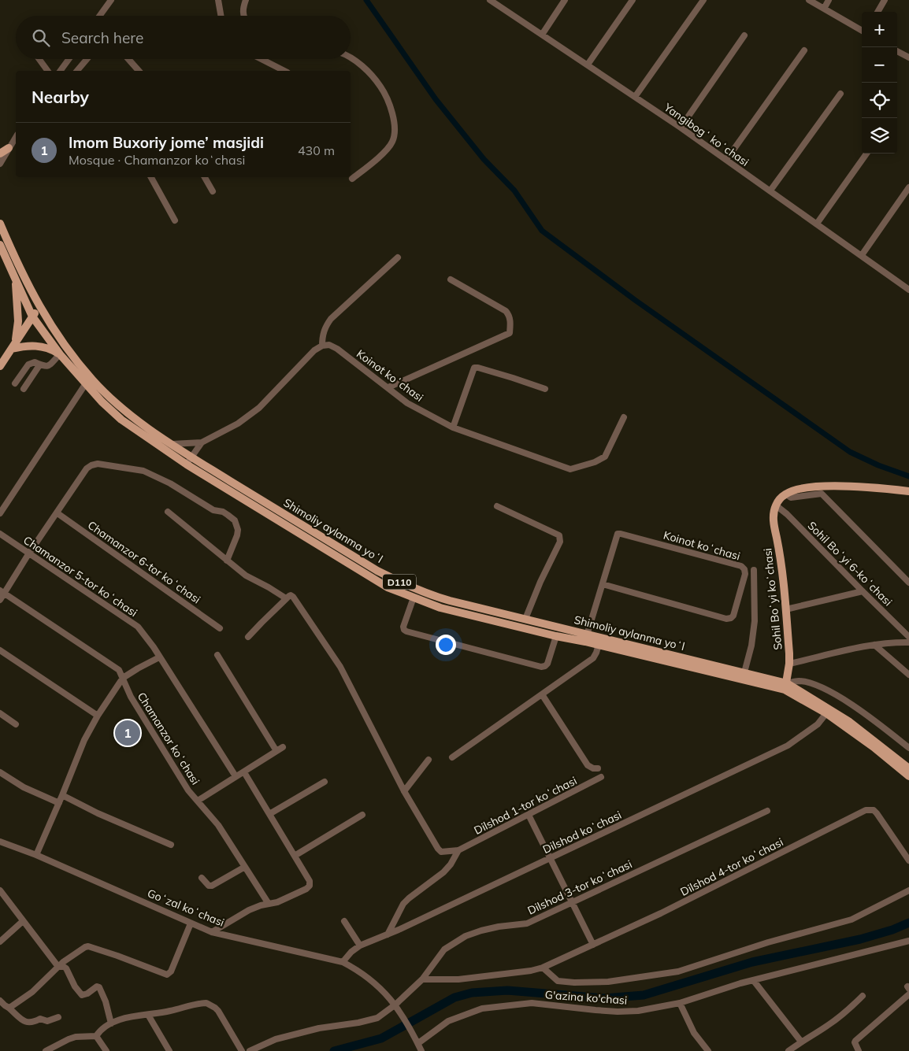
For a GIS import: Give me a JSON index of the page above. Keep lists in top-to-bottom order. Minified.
{"streets":{"main road":["Shimoliy aylanma yoʻl","D110","Sohil Boʻyi koʻchasi"],"street":["Yangibogʻ koʻchasi","Koinot koʻchasi","Chamanzor 6-tor koʻchasi","Sohil Boʻyi 6-koʻchasi","Chamanzor 5-tor koʻchasi","Chamanzor koʻchasi","Dilshod 1-tor koʻchasi","Dilshod koʻchasi","Dilshod 4-tor koʻchasi","Dilshod 3-tor koʻchasi","Goʻzal koʻchasi","G'azina ko'chasi"]},"crossings":[["Koinot koʻchasi","Shimoliy aylanma yoʻl"],["Shimoliy aylanma yoʻl","Sohil Boʻyi koʻchasi"],["Shimoliy aylanma yoʻl","Dilshod koʻchasi"],["Sohil Boʻyi 6-koʻchasi","Sohil Boʻyi koʻchasi"],["Dilshod koʻchasi","Goʻzal koʻchasi"],["Dilshod 4-tor koʻchasi","Dilshod 3-tor koʻchasi"],["Dilshod 3-tor koʻchasi","Goʻzal koʻchasi"],["Goʻzal koʻchasi","G'azina ko'chasi"]],"page":{"map_buttons":["+","−"],"search":"Search here","heading":"Nearby","list":[{"mark":"1","name":"Imom Buxoriy jome’ masjidi","note":"Mosque · Chamanzor koʻchasi","value":"430 m"}],"pins":"1"}}
